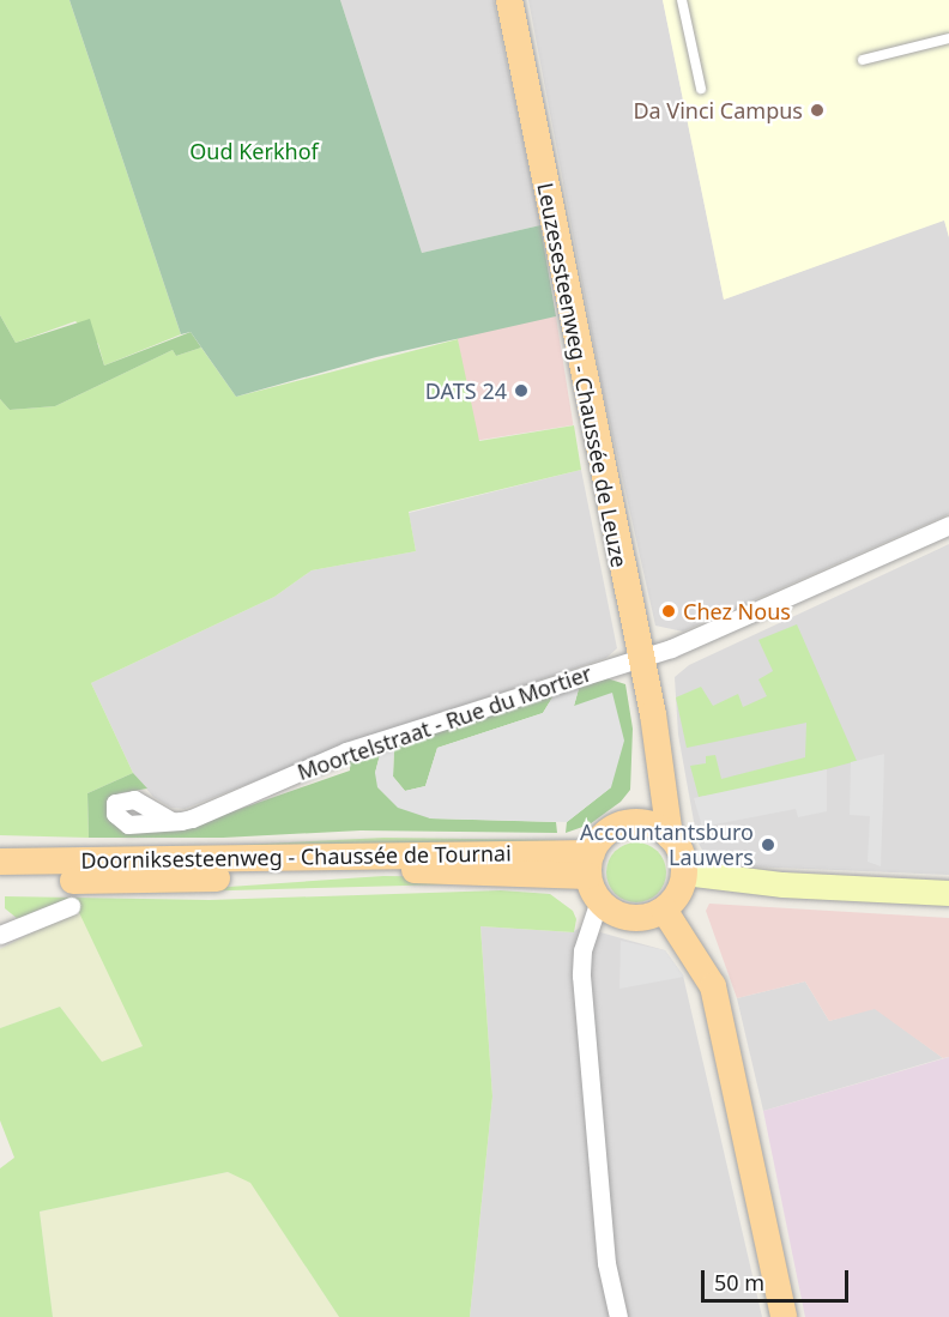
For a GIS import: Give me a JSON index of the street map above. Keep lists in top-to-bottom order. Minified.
{"streets":{"main road":["Leuzesesteenweg - Chaussée de Leuze","Doorniksesteenweg - Chaussée de Tournai"],"street":["Moortelstraat - Rue du Mortier"]},"crossings":[["Leuzesesteenweg - Chaussée de Leuze","Moortelstraat - Rue du Mortier"],["Leuzesesteenweg - Chaussée de Leuze","Doorniksesteenweg - Chaussée de Tournai"]],"parks":["Oud Kerkhof"],"places":["Da Vinci Campus","DATS 24","Chez Nous","Accountantsburo Lauwers"],"scale_bar":"50 m"}
